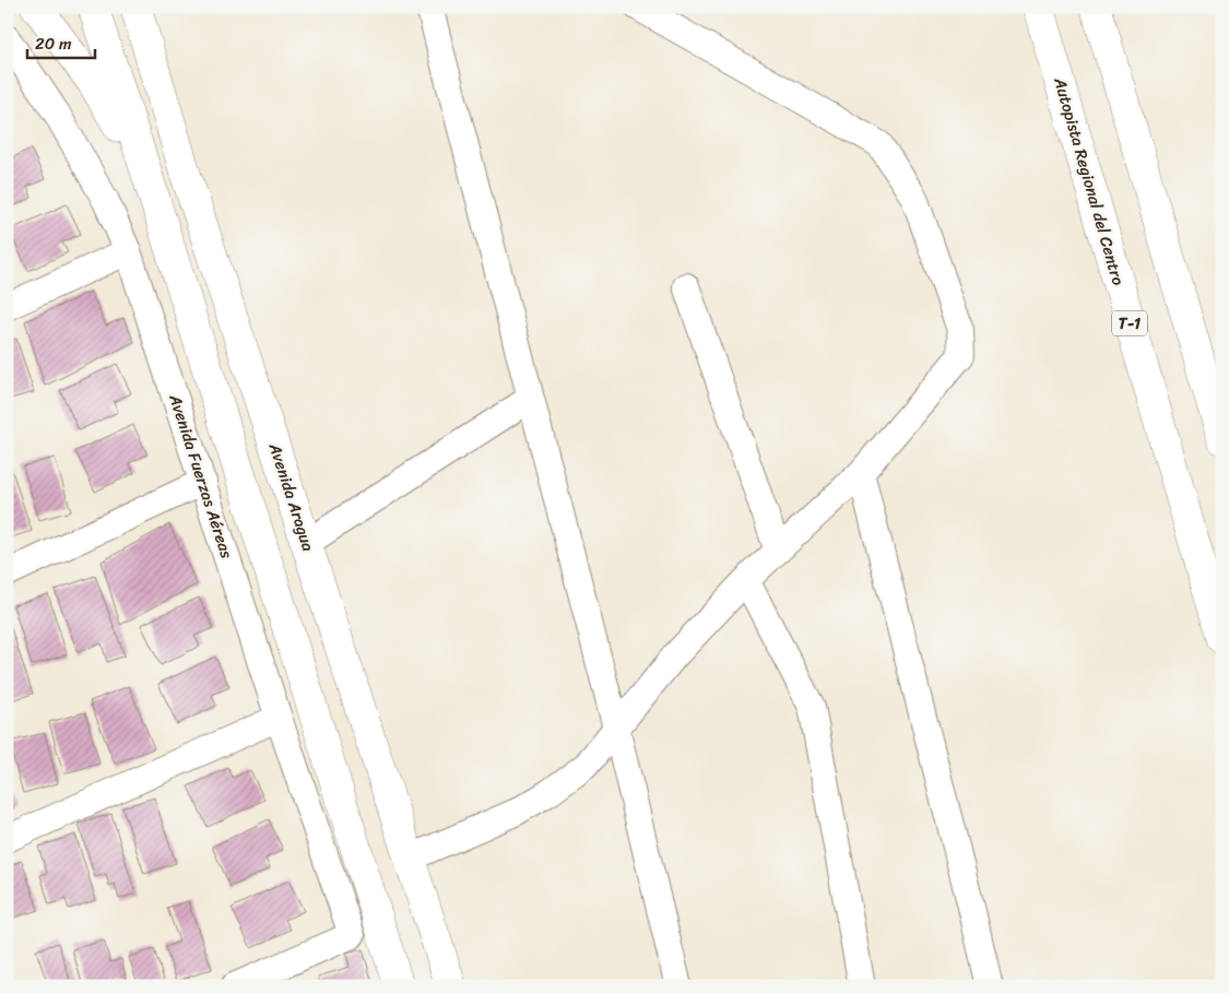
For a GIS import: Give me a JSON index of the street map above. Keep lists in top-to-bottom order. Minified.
{"streets":{"main road":["Autopista Regional del Centro","T-1","Avenida Aragua"],"street":["Avenida Fuerzas Aéreas"]},"scale_bar":"20 m"}
